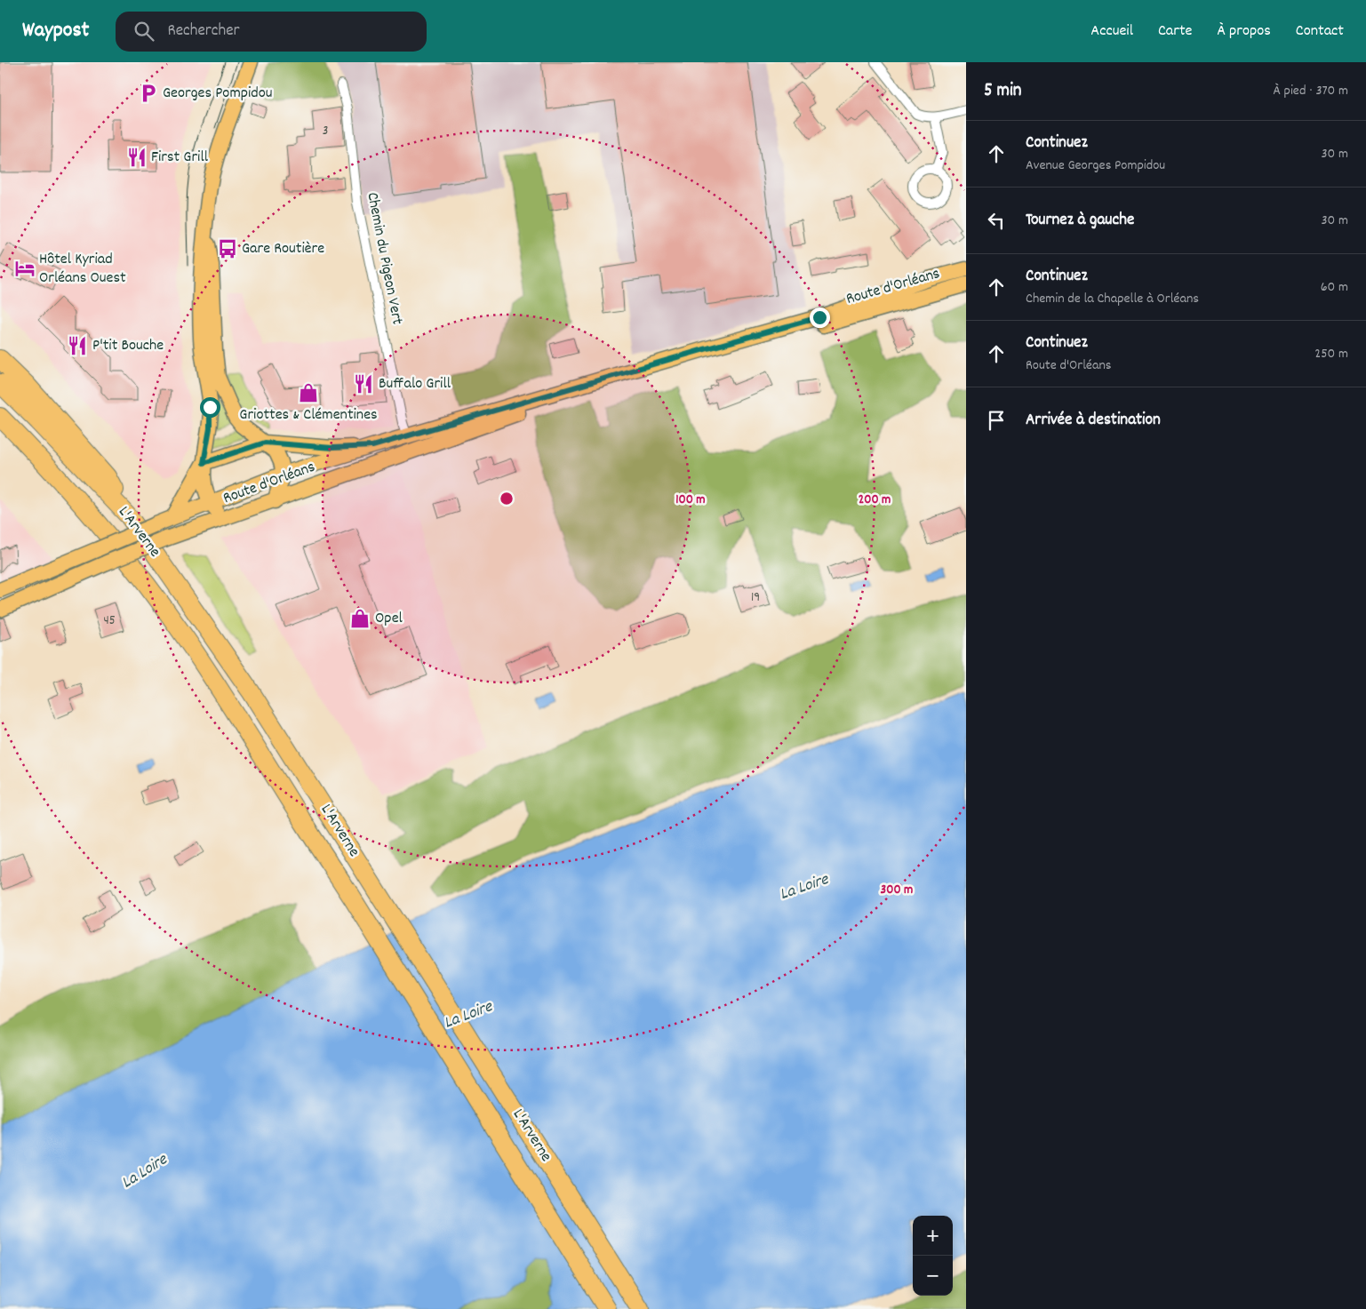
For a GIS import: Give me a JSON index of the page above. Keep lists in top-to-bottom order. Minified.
{"streets":{"highway":["L'Arverne"],"main road":["Route d'Orléans"],"street":["Chemin du Pigeon Vert"]},"crossings":[["Chemin du Pigeon Vert","Route d'Orléans"]],"water":["La Loire"],"places":{"parking":["Georges Pompidou"],"restaurant":["First Grill","P'tit Bouche","Buffalo Grill"],"bus stop":["Gare Routière"],"hotel":["Hôtel Kyriad Orléans Ouest"],"shop":["Griottes & Clémentines","Opel"]},"house_numbers":["3","19","45"],"page":{"header":"Waypost","search":"Rechercher","nav":["Accueil","Carte","À propos","Contact"],"heading":["5 min","À pied · 370 m"],"list":[["Continuez","Avenue Georges Pompidou","30 m"],["Tournez à gauche","30 m"],["Continuez","Chemin de la Chapelle à Orléans","60 m"],["Continuez","Route d'Orléans","250 m"],"Arrivée à destination"],"map_buttons":["+","−"]},"rings":["100 m","200 m","300 m"]}
